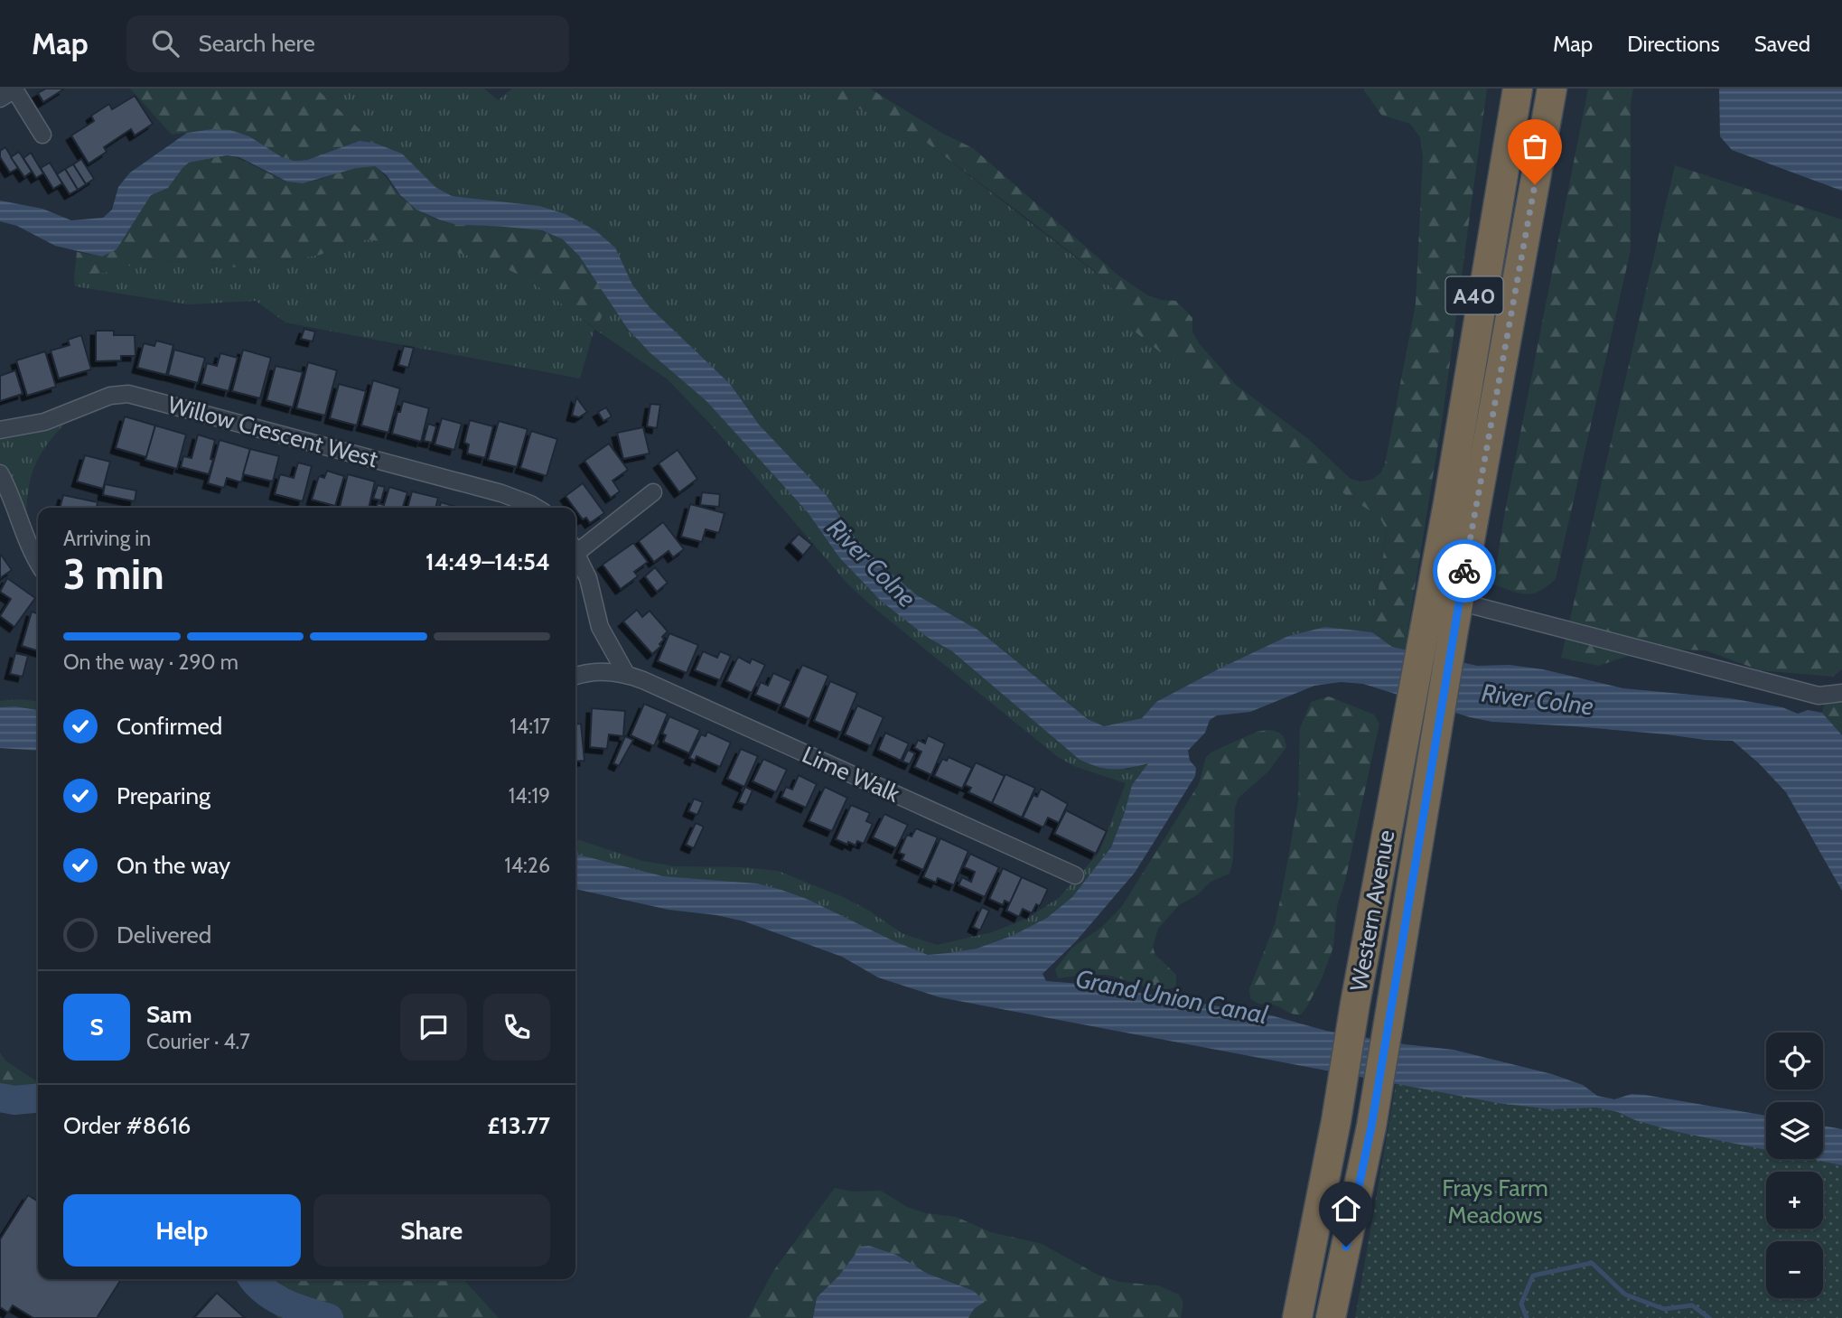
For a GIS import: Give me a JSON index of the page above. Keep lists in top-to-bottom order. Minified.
{"streets":{"highway":["A40","Western Avenue"],"street":["Willow Crescent West","Lime Walk"]},"crossings":[["A40","Western Avenue"]],"water":["River Colne","Grand Union Canal"],"parks":["Frays Farm Meadows"],"page":{"header":"Map","search":"Search here","nav":["Map","Directions","Saved"],"heading":["3 min","Arriving in","14:49–14:54"],"panel":["Sam","Courier · 4.7","Order #8616","£13.77"],"bar":"On the way · 290 m","list":[["Confirmed","14:17"],["Preparing","14:19"],["On the way","14:26"],"Delivered"],"round":"S","map_buttons":["+","−"],"buttons":["Help","Share"]}}
